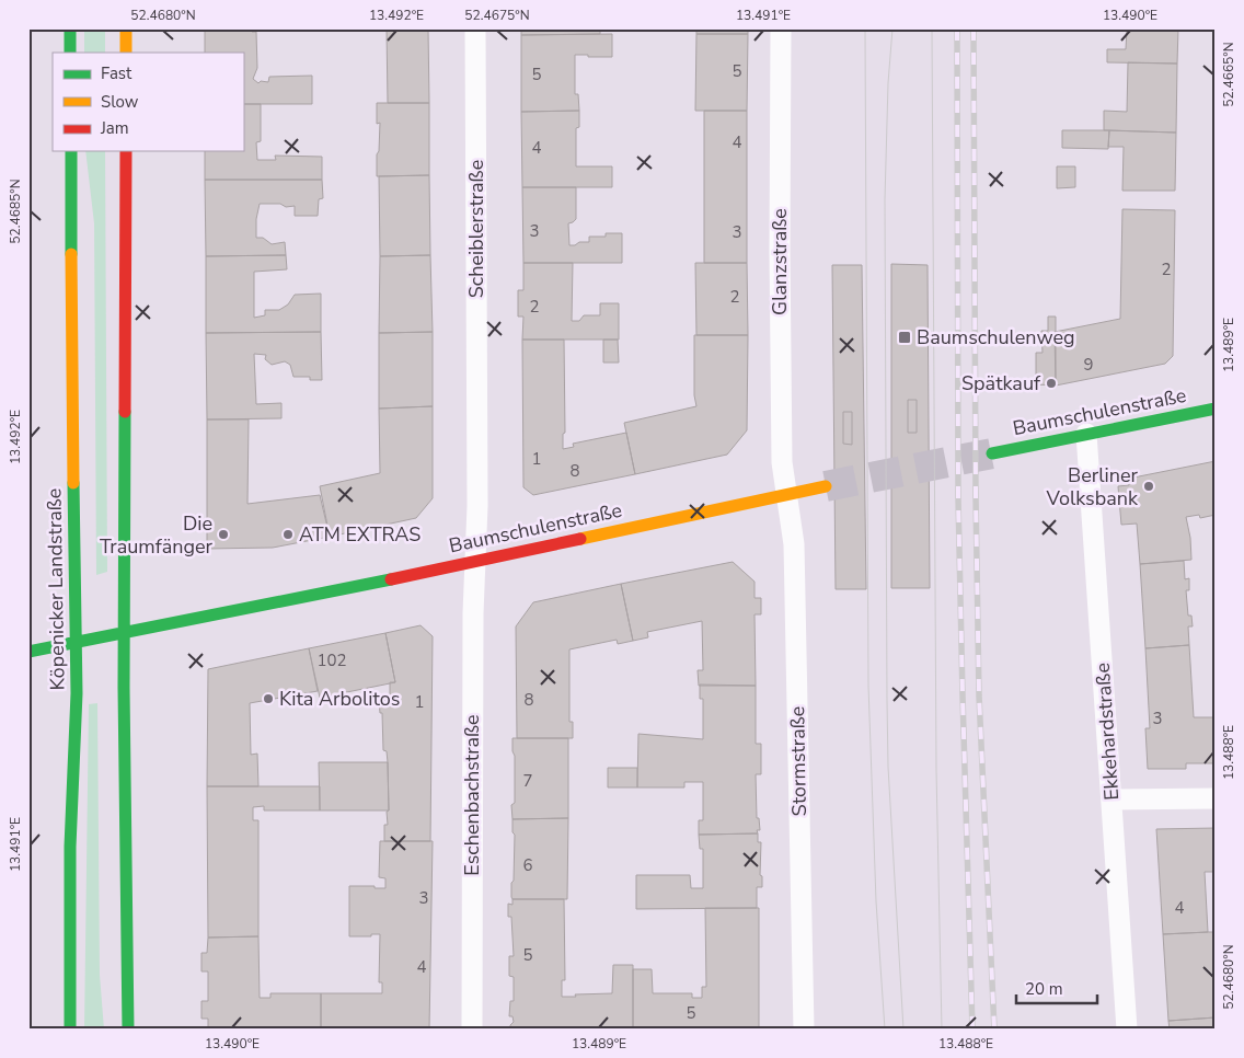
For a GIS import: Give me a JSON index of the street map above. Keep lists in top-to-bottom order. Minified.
{"streets":{"main road":["Baumschulenstraße","Köpenicker Landstraße"],"street":["Scheiblerstraße","Glanzstraße","Ekkehardstraße","Stormstraße","Eschenbachstraße"]},"crossings":[["Scheiblerstraße","Baumschulenstraße"],["Scheiblerstraße","Eschenbachstraße"],["Glanzstraße","Baumschulenstraße"],["Glanzstraße","Stormstraße"],["Baumschulenstraße","Köpenicker Landstraße"],["Baumschulenstraße","Ekkehardstraße"],["Baumschulenstraße","Stormstraße"],["Baumschulenstraße","Eschenbachstraße"]],"places":{"transit":["Baumschulenweg"],"other":["Spätkauf","Berliner Volksbank","Die Traumfänger","ATM EXTRAS","Kita Arbolitos"]},"house_numbers":["5","5","4","4","3","3","2","2","2","9","1","8","102","8","1","3","7","6","3","4","5","4","5"],"legend":["Fast","Slow","Jam"],"scale_bar":"20 m","coordinates":["52.4680°N","13.492°E","52.4675°N","13.491°E","13.490°E","52.4665°N","52.4685°N","13.489°E","13.488°E"]}
